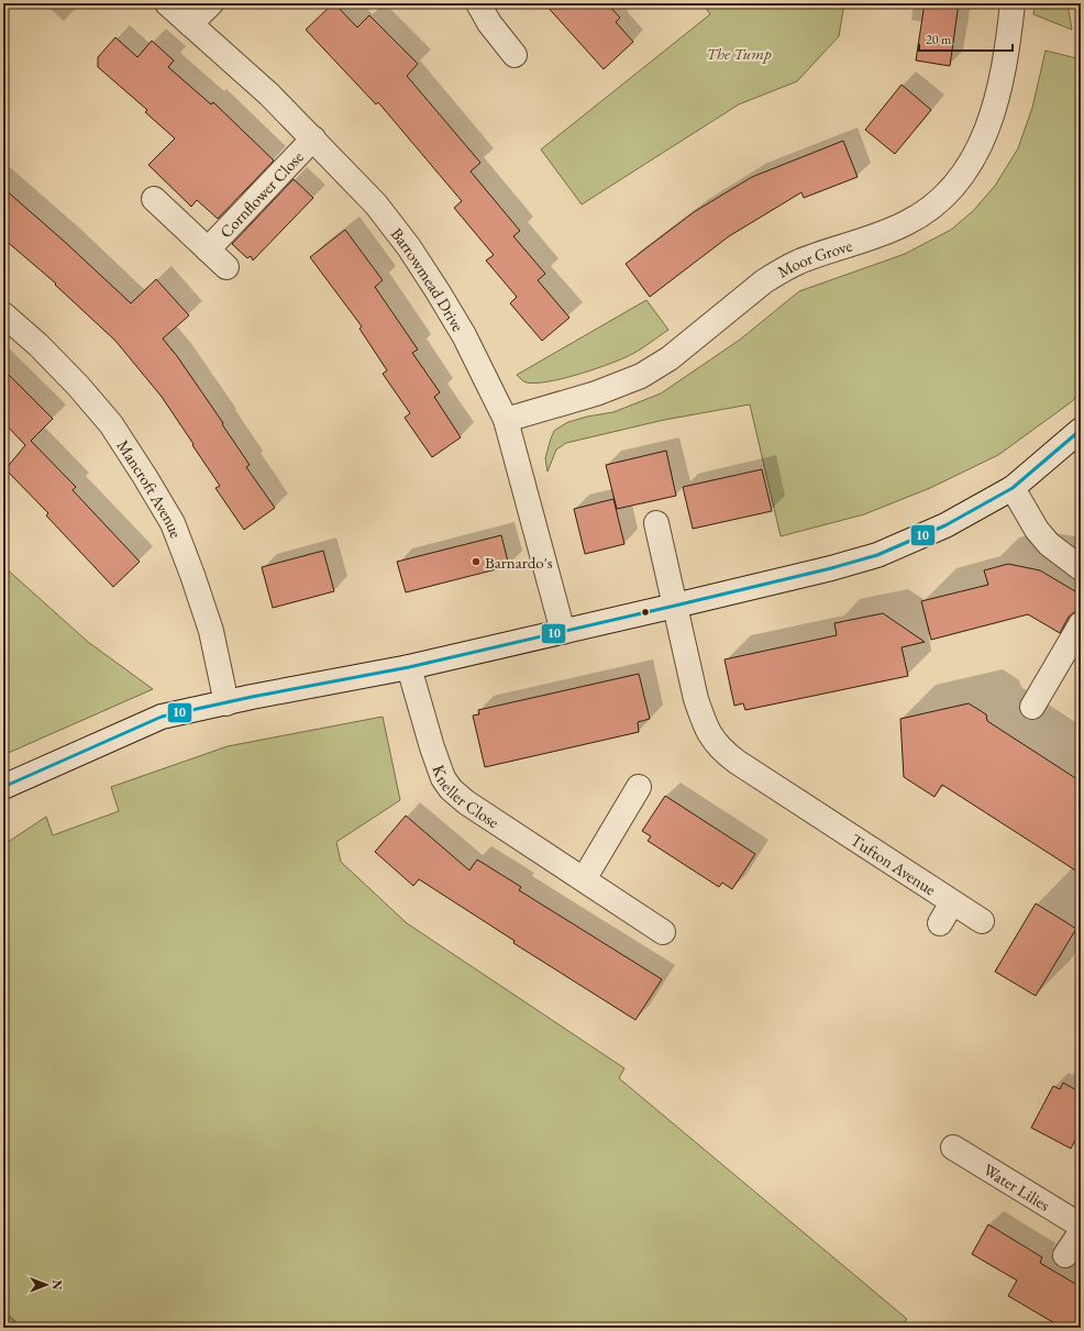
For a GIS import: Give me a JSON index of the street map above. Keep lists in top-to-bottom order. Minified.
{"streets":{"street":["Cornflower Close","Moor Grove","Barrowmead Drive","Mancroft Avenue","Kneller Close","Tufton Avenue","Water Lilies"]},"crossings":[["Cornflower Close","Barrowmead Drive"],["Moor Grove","Barrowmead Drive"]],"parks":["The Tump"],"places":["Barnardo's"],"lines":["transit line 10"],"scale_bar":"20 m","north":"right"}
